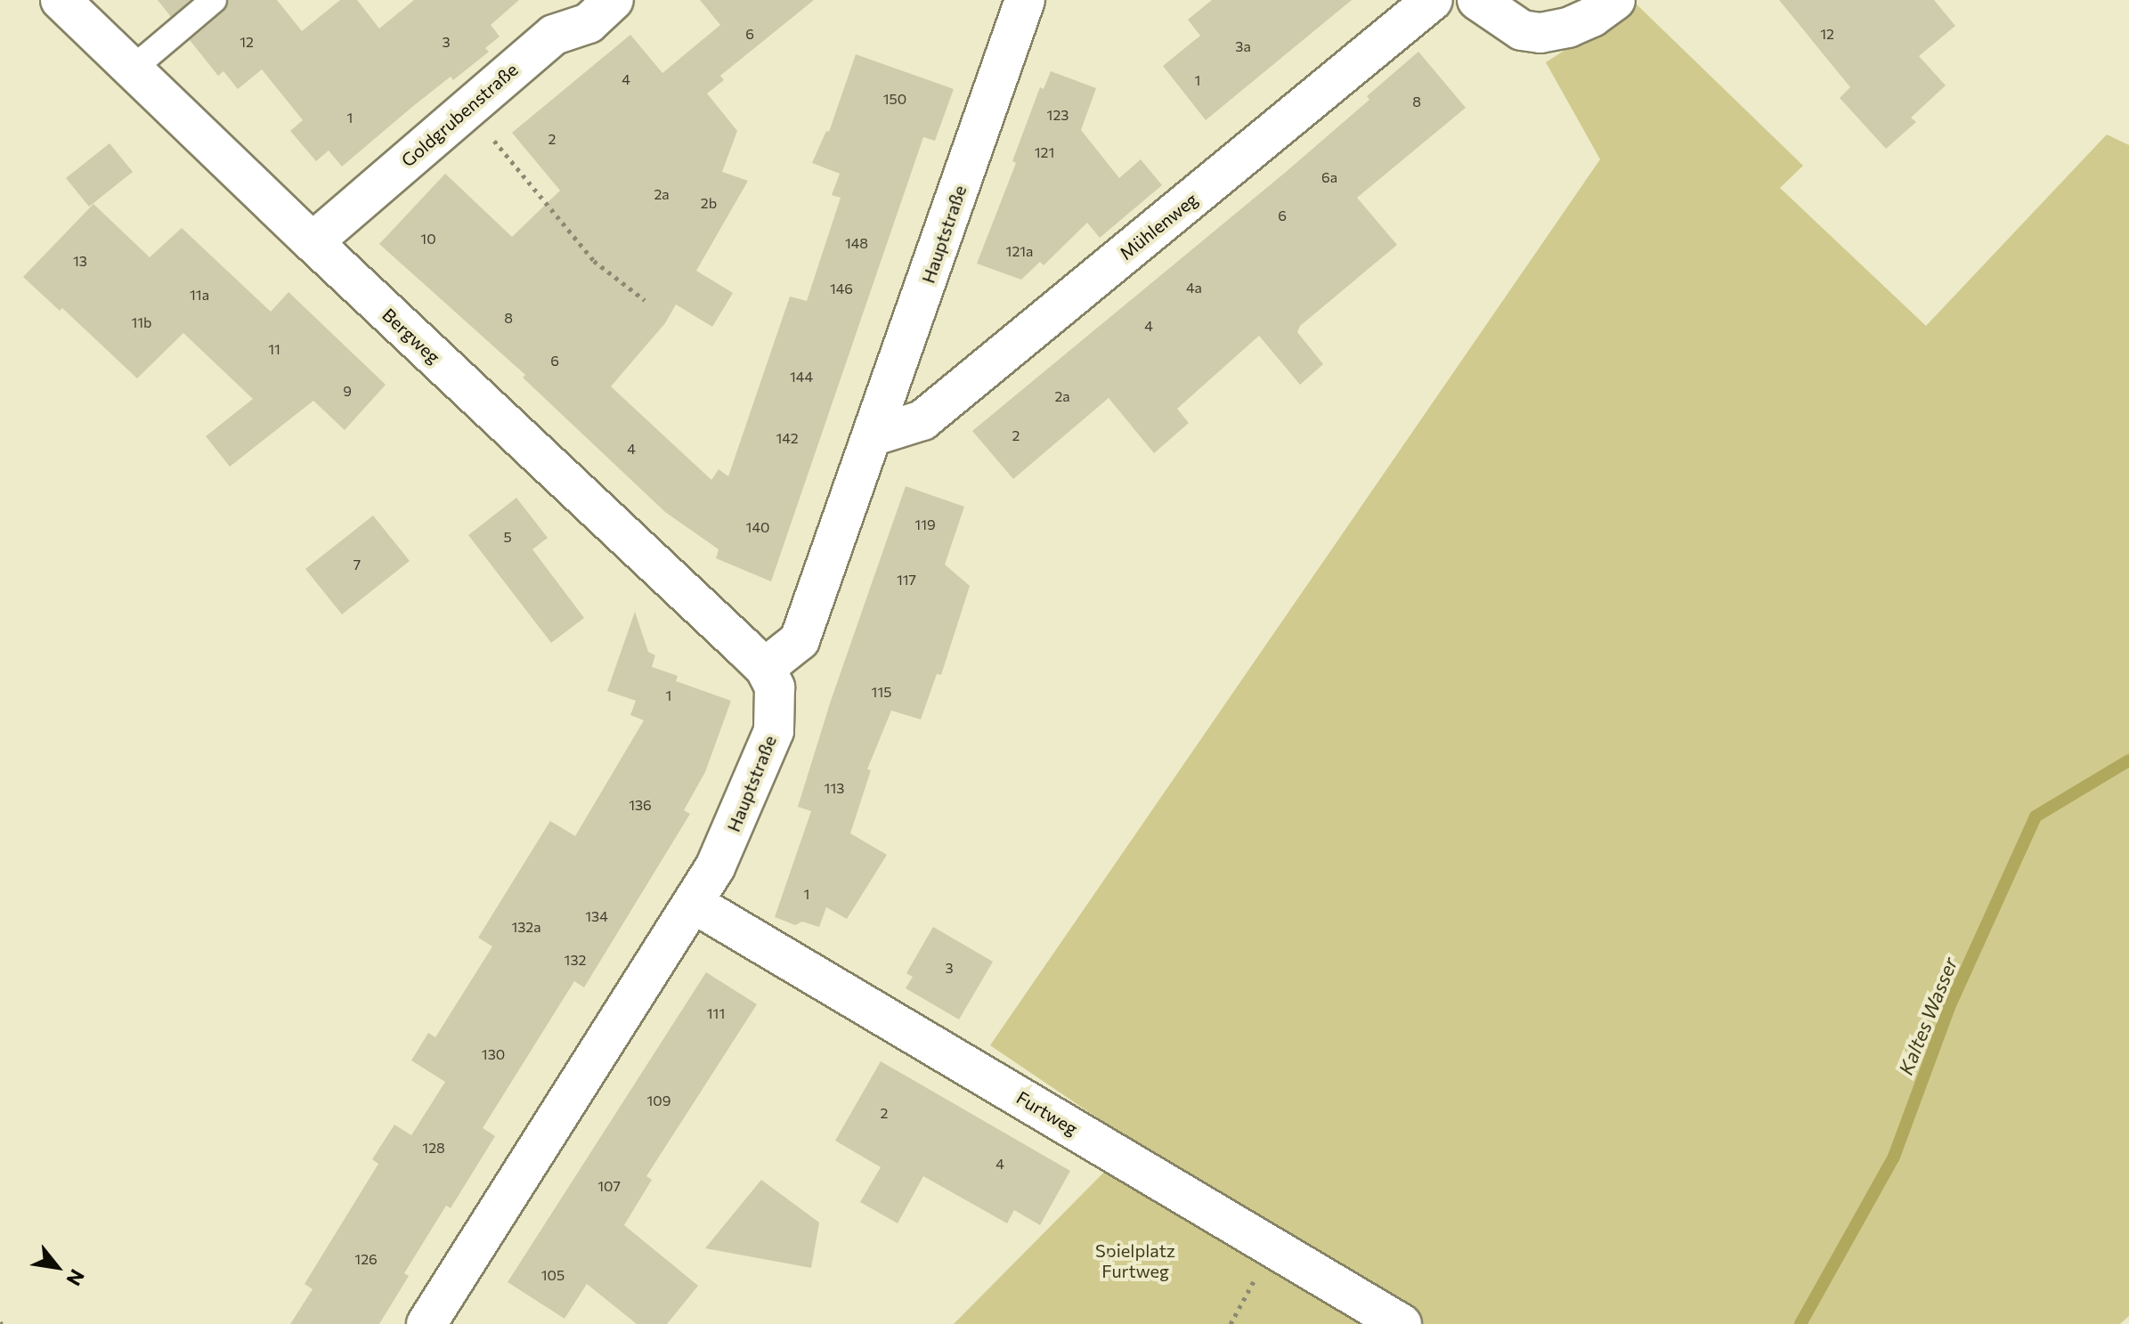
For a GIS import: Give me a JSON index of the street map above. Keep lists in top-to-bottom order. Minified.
{"streets":{"street":["Goldgrubenstraße","Mühlenweg","Hauptstraße","Bergweg","Furtweg"]},"crossings":[["Goldgrubenstraße","Bergweg"],["Mühlenweg","Hauptstraße"],["Hauptstraße","Bergweg"],["Hauptstraße","Furtweg"]],"water":["Kaltes Wasser"],"parks":["Spielplatz Furtweg"],"house_numbers":["6","12","12","3","3a","4","1","150","8","123","1","2","121","6a","2a","2b","6","10","148","121a","13","4a","146","11a","8","11b","4","11","6","144","9","2a","2","142","4","119","140","5","7","117","115","1","113","136","1","134","132a","132","3","111","130","109","2","128","4","107","126","105"],"north":"bottom right"}
